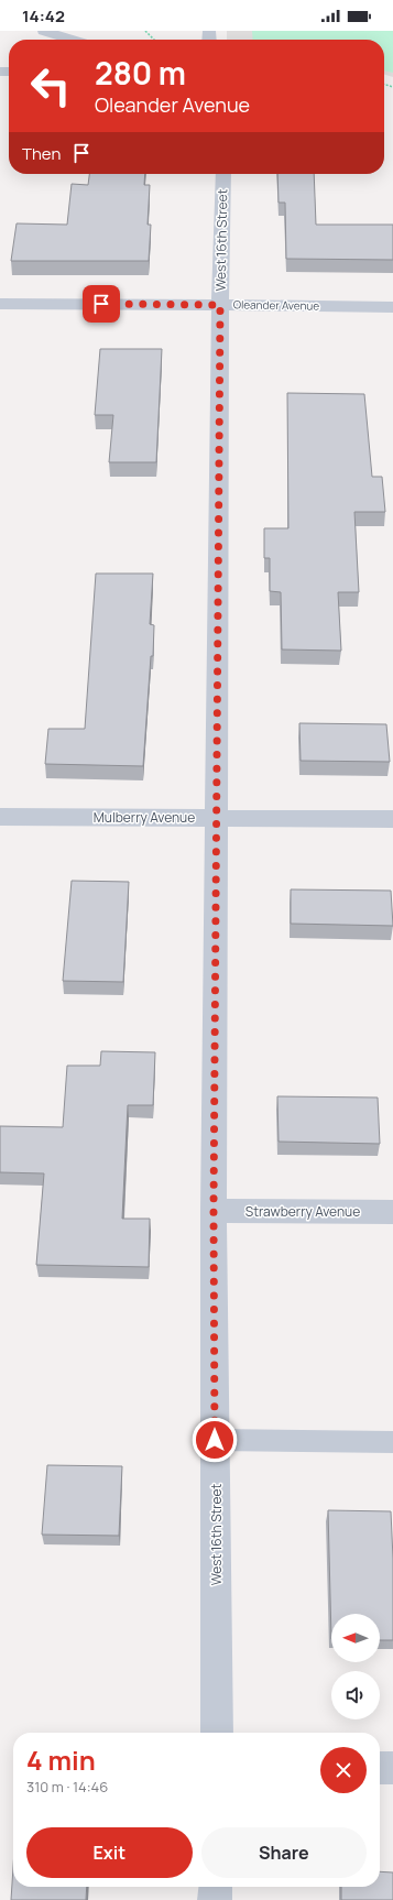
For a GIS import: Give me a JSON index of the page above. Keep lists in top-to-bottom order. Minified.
{"streets":{"street":["West 16th Street","Oleander Avenue","Mulberry Avenue","Strawberry Avenue"]},"crossings":[["West 16th Street","Oleander Avenue"],["West 16th Street","Mulberry Avenue"],["West 16th Street","Strawberry Avenue"]],"north":"left","page":{"status":"14:42","turn":["280 m","Oleander Avenue"],"then":"Then","heading":["4 min","310 m · 14:46"],"buttons":["Exit","Share"]}}
